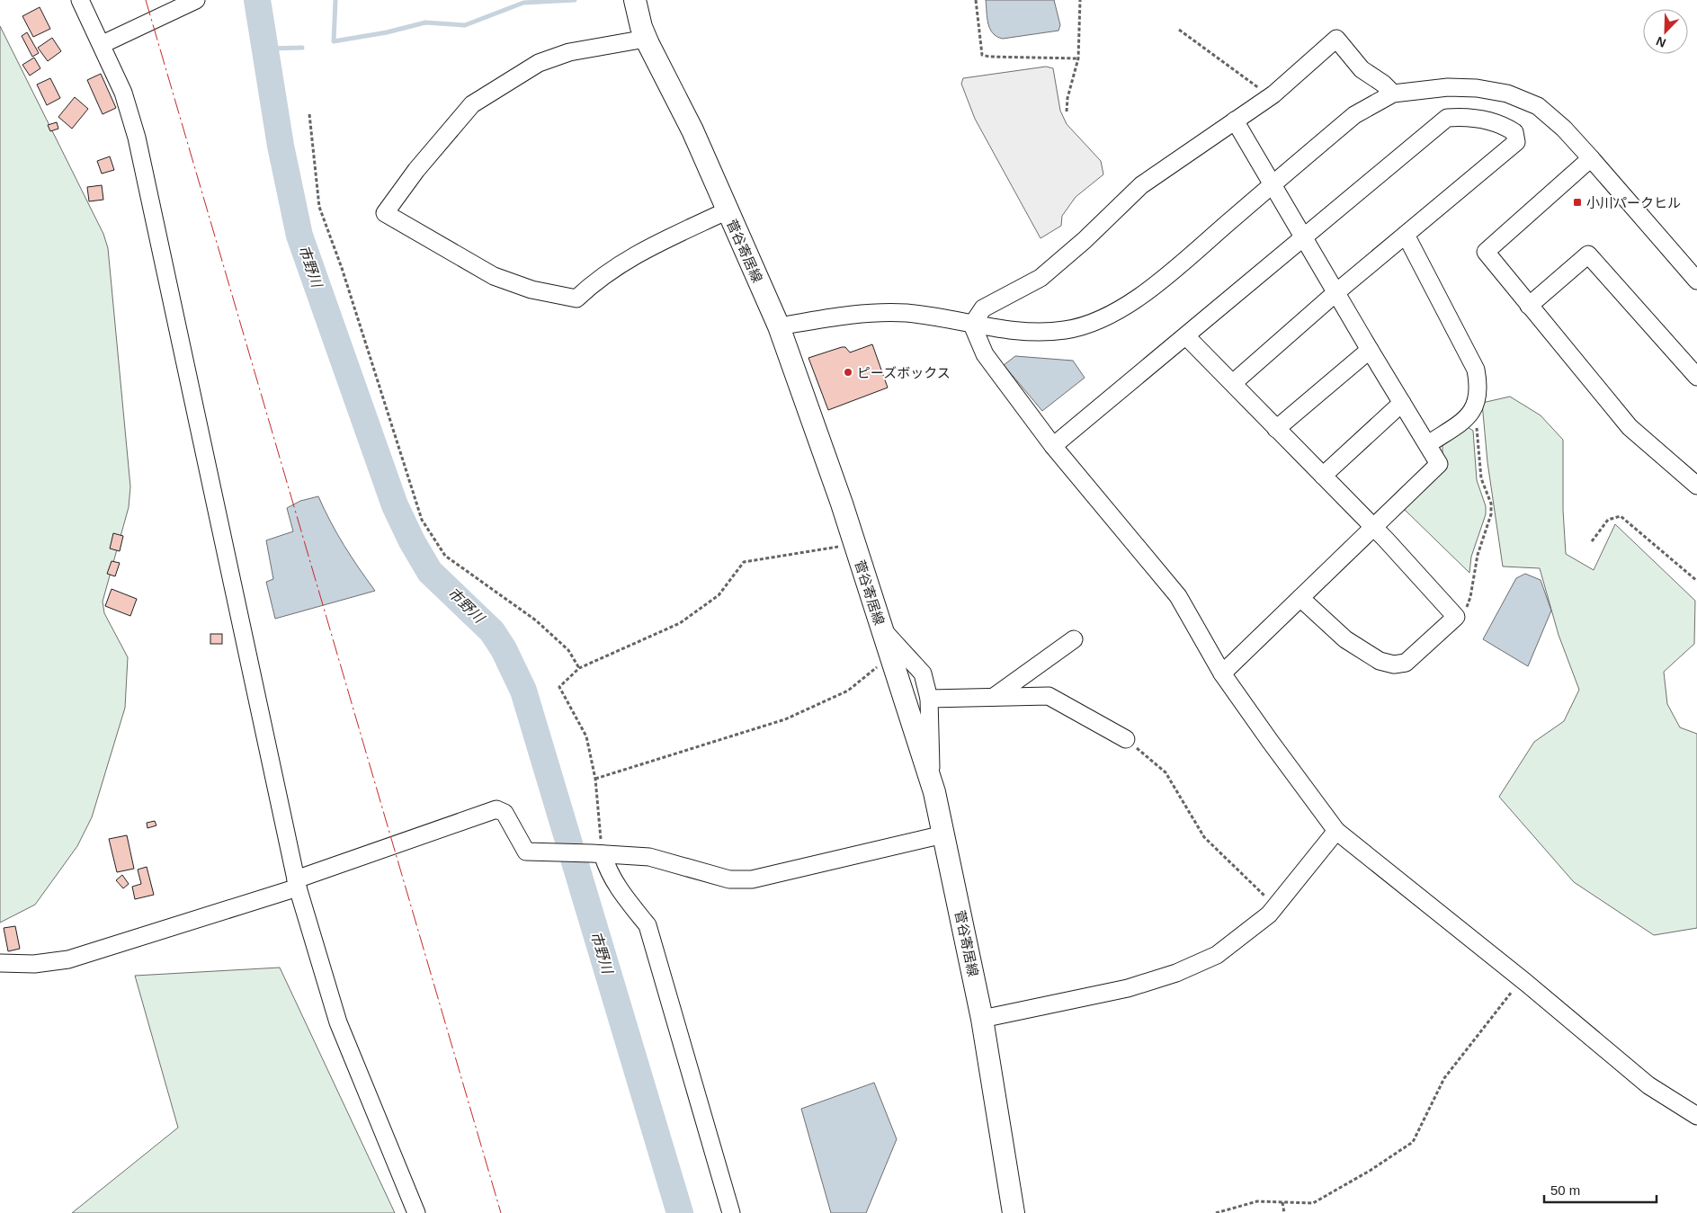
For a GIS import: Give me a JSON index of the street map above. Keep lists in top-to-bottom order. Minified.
{"streets":{"main road":["菅谷寄居線"]},"water":["市野川"],"places":{"transit":["小川パークヒル"],"other":["ピーズボックス"]},"scale_bar":"50 m","north":"bottom left"}
